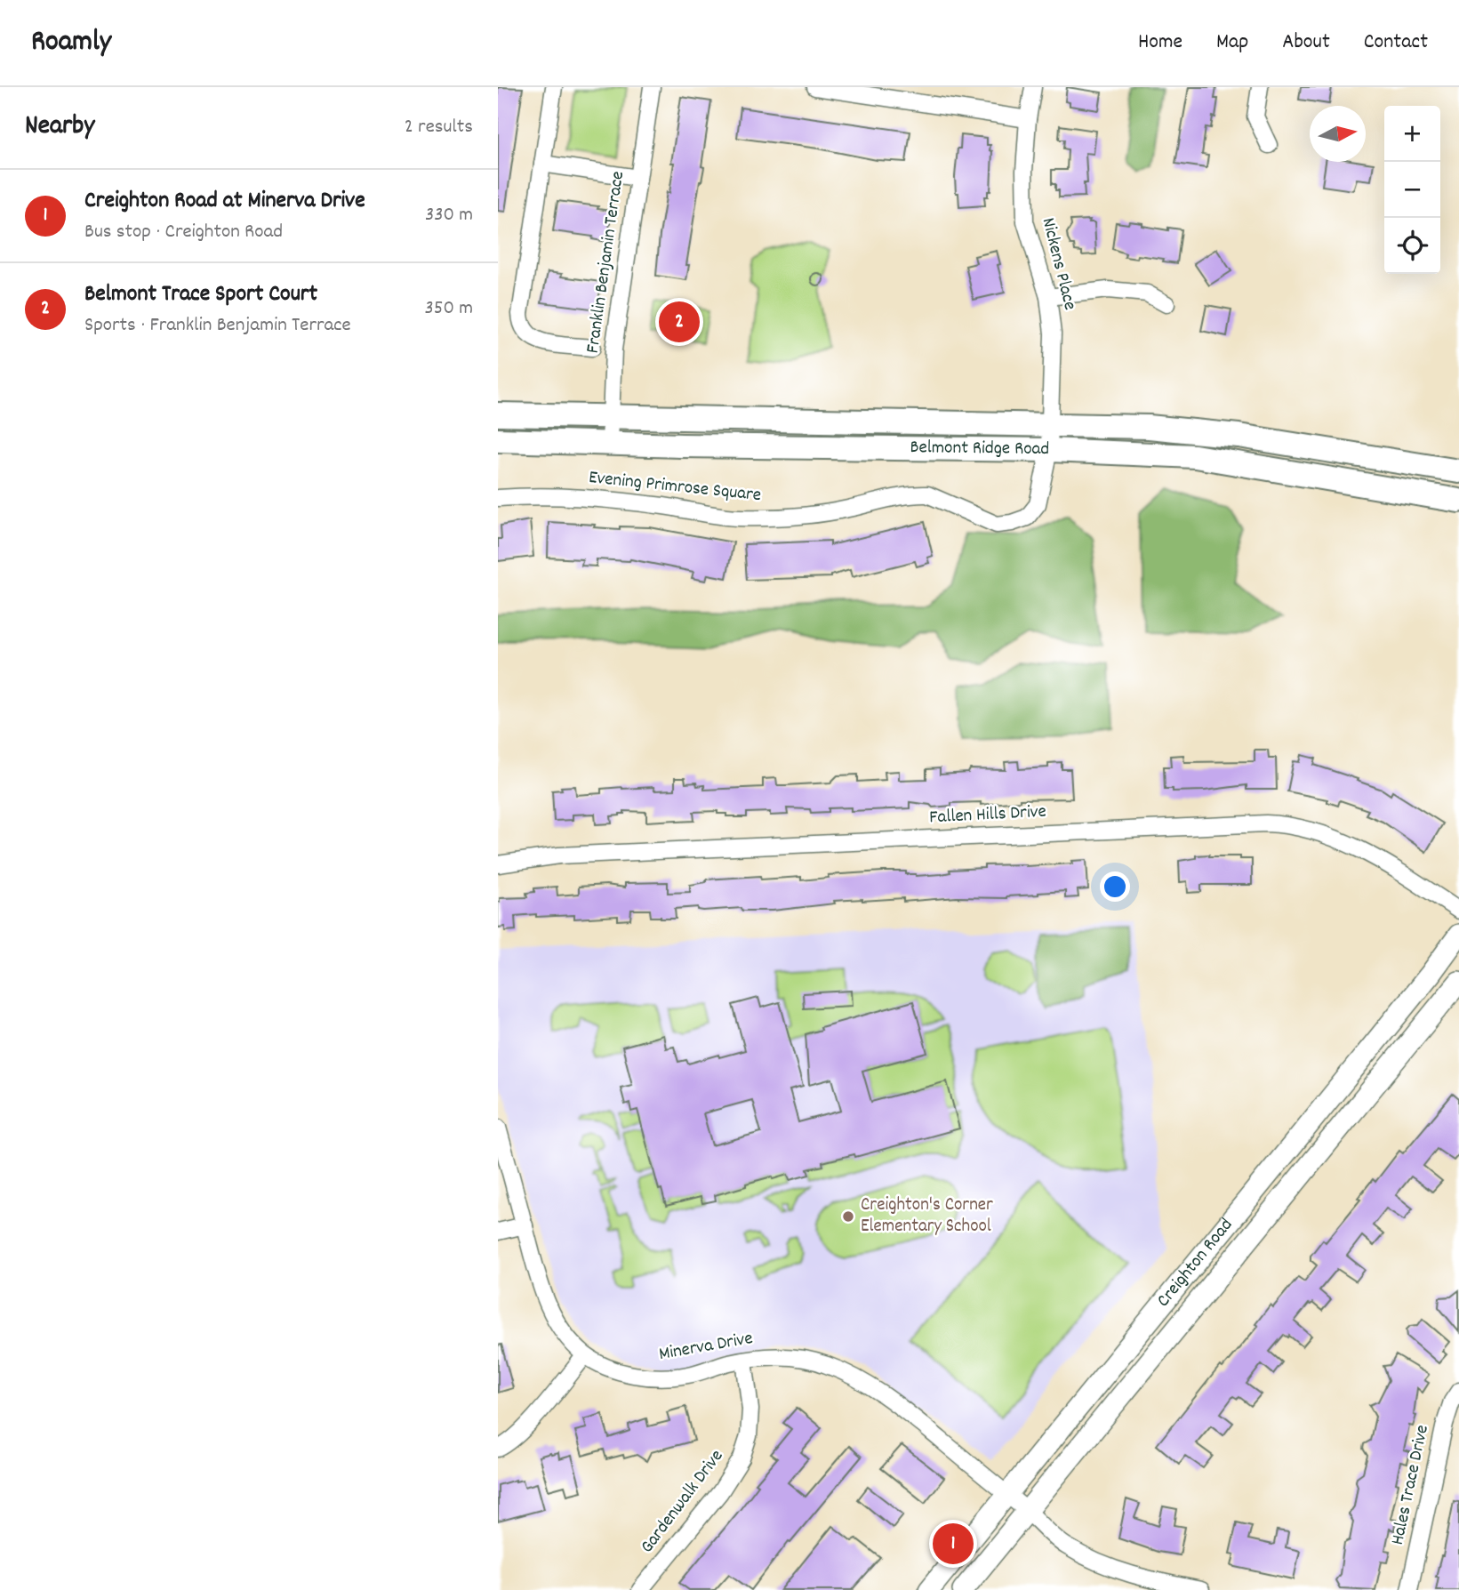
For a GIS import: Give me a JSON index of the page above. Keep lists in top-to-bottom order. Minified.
{"streets":{"main road":["Belmont Ridge Road"],"street":["Franklin Benjamin Terrace","Nickens Place","Evening Primrose Square","Fallen Hills Drive","Creighton Road","Minerva Drive","Hales Trace Drive","Gardenwalk Drive"]},"crossings":[["Franklin Benjamin Terrace","Belmont Ridge Road"],["Nickens Place","Belmont Ridge Road"],["Nickens Place","Evening Primrose Square"],["Belmont Ridge Road","Evening Primrose Square"],["Creighton Road","Minerva Drive"],["Minerva Drive","Gardenwalk Drive"]],"places":["Creighton's Corner Elementary School"],"north":"right","page":{"header":"Roamly","nav":["Home","Map","About","Contact"],"heading":["Nearby","2 results"],"map_buttons":["+","−"],"list":[{"mark":"1","name":"Creighton Road at Minerva Drive","note":"Bus stop · Creighton Road","value":"330 m"},{"mark":"2","name":"Belmont Trace Sport Court","note":"Sports · Franklin Benjamin Terrace","value":"350 m"}],"pins":["2","1"]}}
